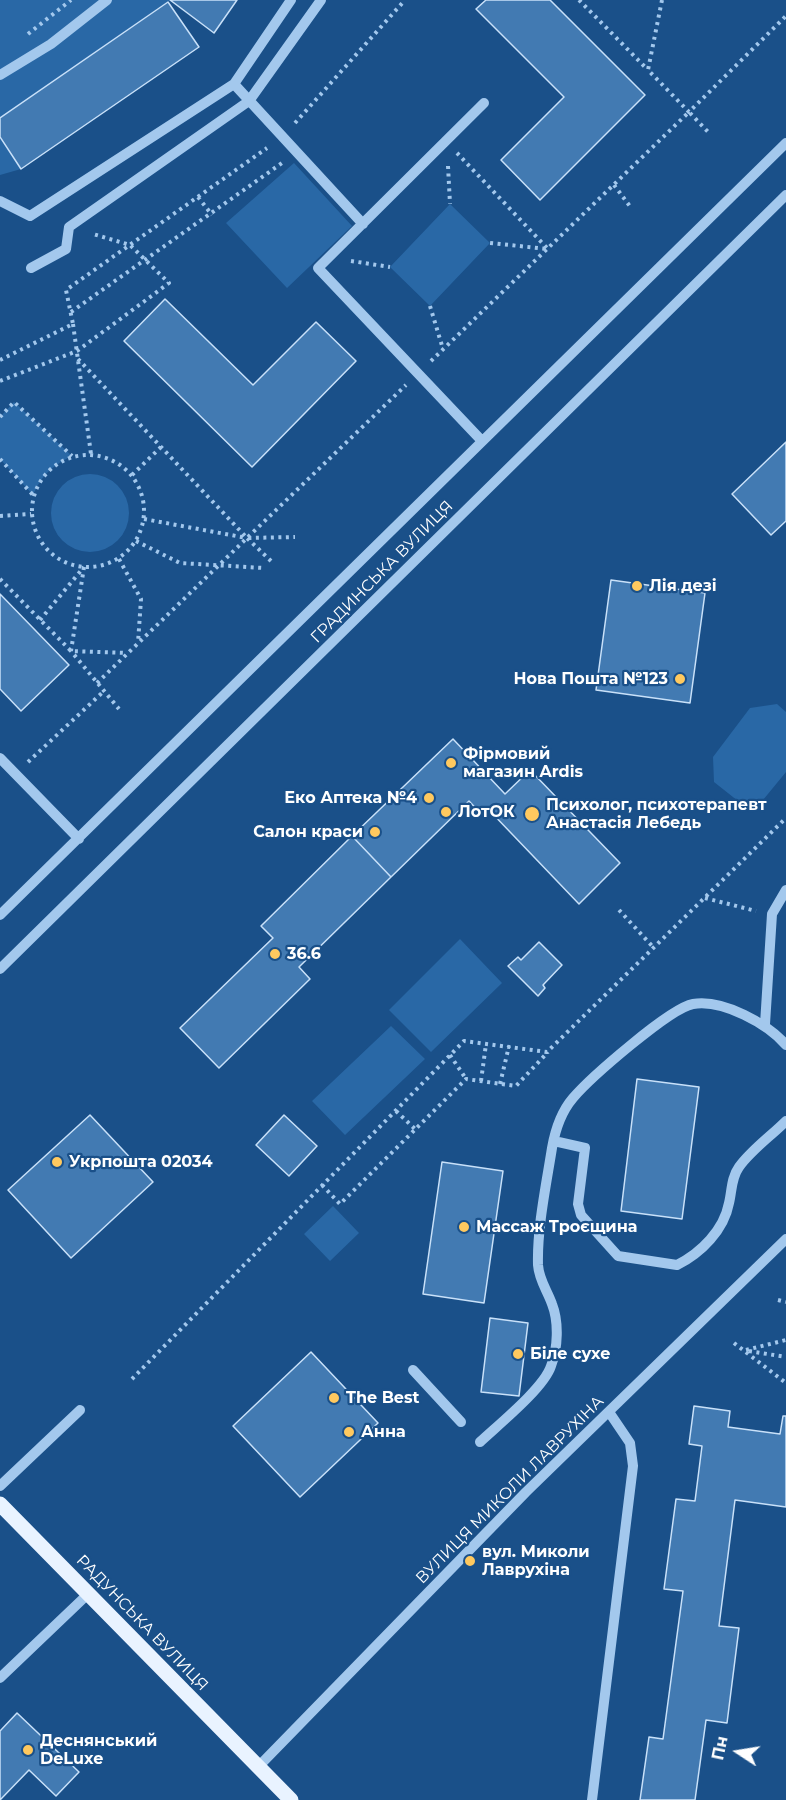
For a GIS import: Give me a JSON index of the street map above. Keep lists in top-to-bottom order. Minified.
{"streets":{"main road":["РАДУНСЬКА ВУЛИЦЯ"],"street":["ГРАДИНСЬКА ВУЛИЦЯ","ВУЛИЦЯ МИКОЛИ ЛАВРУХІНА"]},"crossings":[["ВУЛИЦЯ МИКОЛИ ЛАВРУХІНА","РАДУНСЬКА ВУЛИЦЯ"]],"places":["Лія дезі","Нова Пошта №123","Фірмовий магазин Ardis","Еко Аптека №4","ЛотОК","Психолог, психотерапевт Анастасія Лебедь","Салон краси","36.6","Укрпошта 02034","Массаж Троєщина","Біле сухе","The Best","Анна","вул. Миколи Лаврухіна","Деснянський DeLuxe"],"north":"left"}
